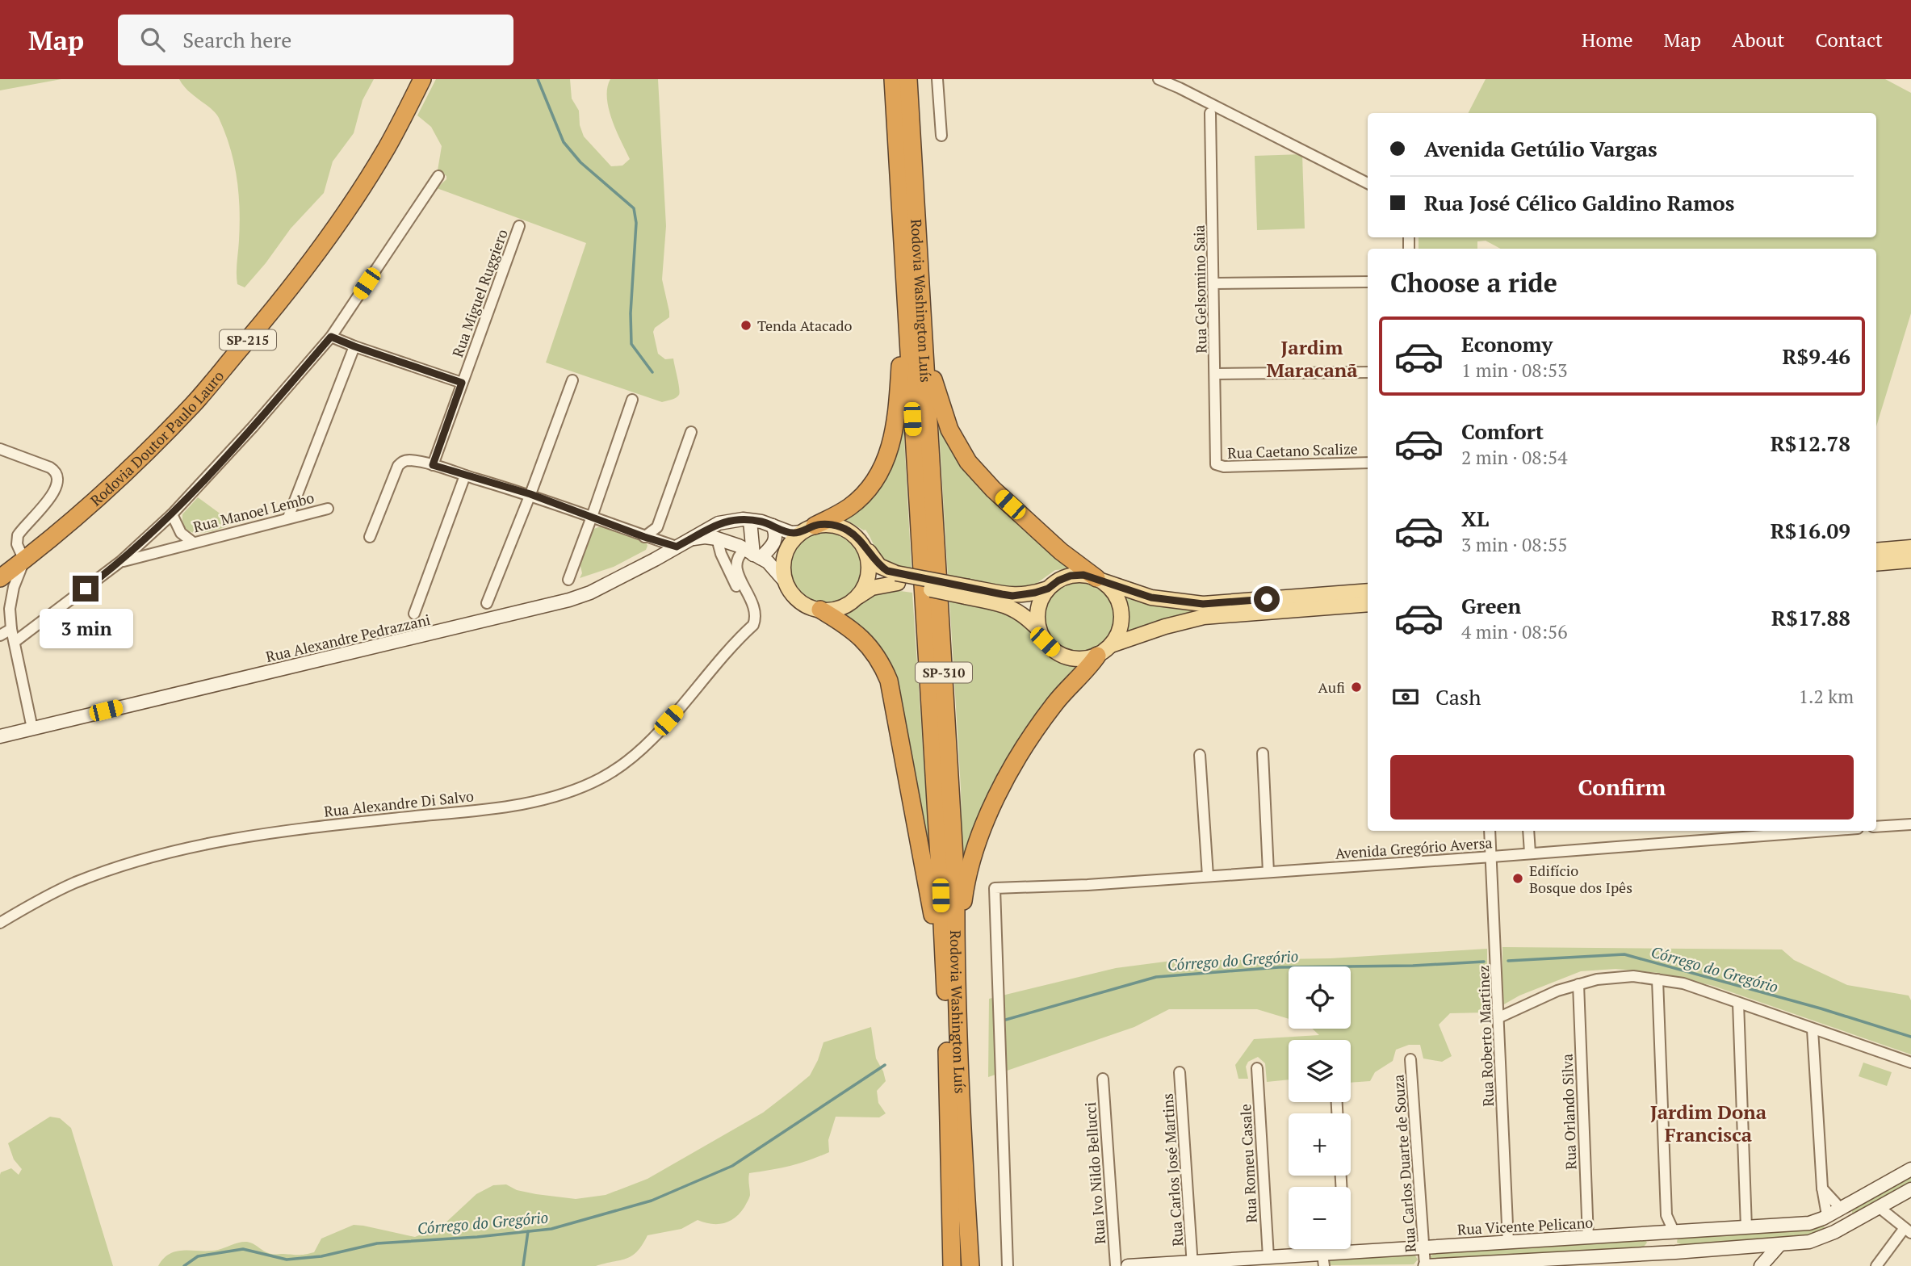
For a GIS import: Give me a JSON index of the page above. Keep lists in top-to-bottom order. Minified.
{"streets":{"highway":["Rodovia Washington Luís","SP-215","Rodovia Doutor Paulo Lauro","SP-310"],"street":["Rua Gelsomino Saia","Rua Miguel Ruggiero","Rua Caetano Scalize","Rua Manoel Lembo","Rua Alexandre Pedrazzani","Rua Alexandre Di Salvo","Avenida Gregório Aversa","Rua Roberto Martinez","Rua Orlando Silva","Rua Romeu Casale","Rua Carlos Duarte de Souza","Rua Carlos José Martins","Rua Ivo Nildo Bellucci","Rua Vicente Pelicano"]},"crossings":[["Rua Gelsomino Saia","Rua Caetano Scalize"],["Avenida Gregório Aversa","Rua Roberto Martinez"],["Rua Roberto Martinez","Rua Vicente Pelicano"],["Rua Orlando Silva","Rua Vicente Pelicano"],["Rua Romeu Casale","Rua Vicente Pelicano"],["Rua Carlos Duarte de Souza","Rua Vicente Pelicano"],["Rua Carlos José Martins","Rua Vicente Pelicano"]],"districts":["Jardim Maracanã","Jardim Dona Francisca"],"water":["Córrego do Gregório"],"places":["Tenda Atacado","Aufi","Edifício Bosque dos Ipês"],"page":{"header":"Map","search":"Search here","nav":["Home","Map","About","Contact"],"banner":["Avenida Getúlio Vargas","Rua José Célico Galdino Ramos"],"heading":"Choose a ride","list":[{"name":"Economy","note":"1 min · 08:53","value":"R$9.46"},{"name":"Comfort","note":"2 min · 08:54","value":"R$12.78"},{"name":"XL","note":"3 min · 08:55","value":"R$16.09"},{"name":"Green","note":"4 min · 08:56","value":"R$17.88"}],"bubble":"3 min","pay":["Cash","1.2 km"],"buttons":"Confirm","map_buttons":["+","−"]}}
